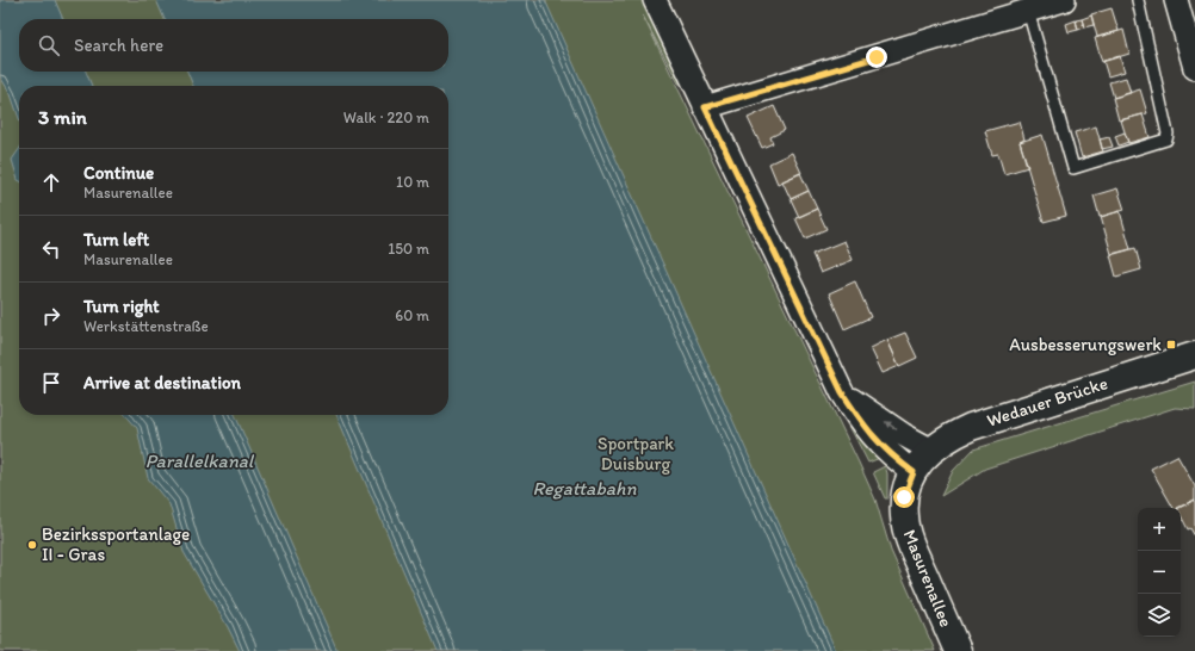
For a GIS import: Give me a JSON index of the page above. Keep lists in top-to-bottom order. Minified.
{"streets":{"main road":["Wedauer Brücke","Masurenallee"]},"crossings":[["Wedauer Brücke","Masurenallee"]],"water":["Parallelkanal","Regattabahn"],"parks":["Sportpark Duisburg"],"places":{"transit":["Ausbesserungswerk"],"other":["Bezirkssportanlage II - Gras"]},"page":{"search":"Search here","heading":["3 min","Walk · 220 m"],"list":[["Continue","Masurenallee","10 m"],["Turn left","Masurenallee","150 m"],["Turn right","Werkstättenstraße","60 m"],"Arrive at destination"],"map_buttons":["+","−"]}}
